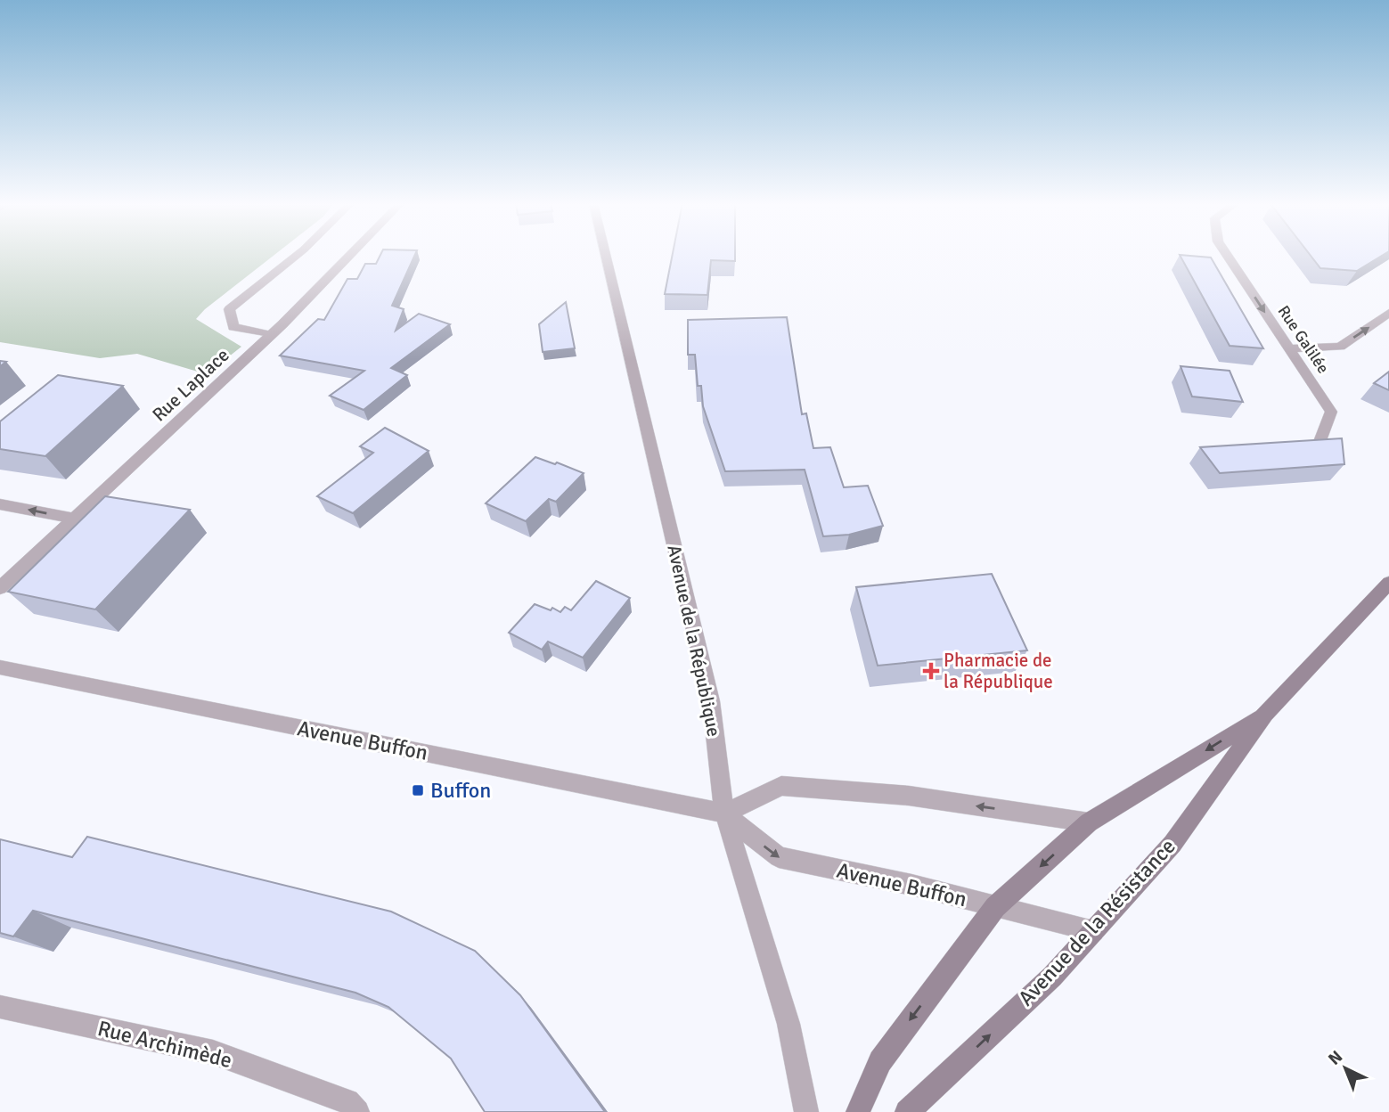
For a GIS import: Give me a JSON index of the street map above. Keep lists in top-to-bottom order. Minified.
{"streets":{"main road":["Avenue de la Résistance"],"street":["Rue Galilée","Rue Laplace","Avenue de la République","Avenue Buffon","Rue Archimède"]},"crossings":[["Avenue de la République","Avenue Buffon"],["Avenue Buffon","Avenue de la Résistance"]],"one_way":["Rue Galilée"],"places":{"health":["Pharmacie de la République"],"transit":["Buffon"]},"north":"top left"}
